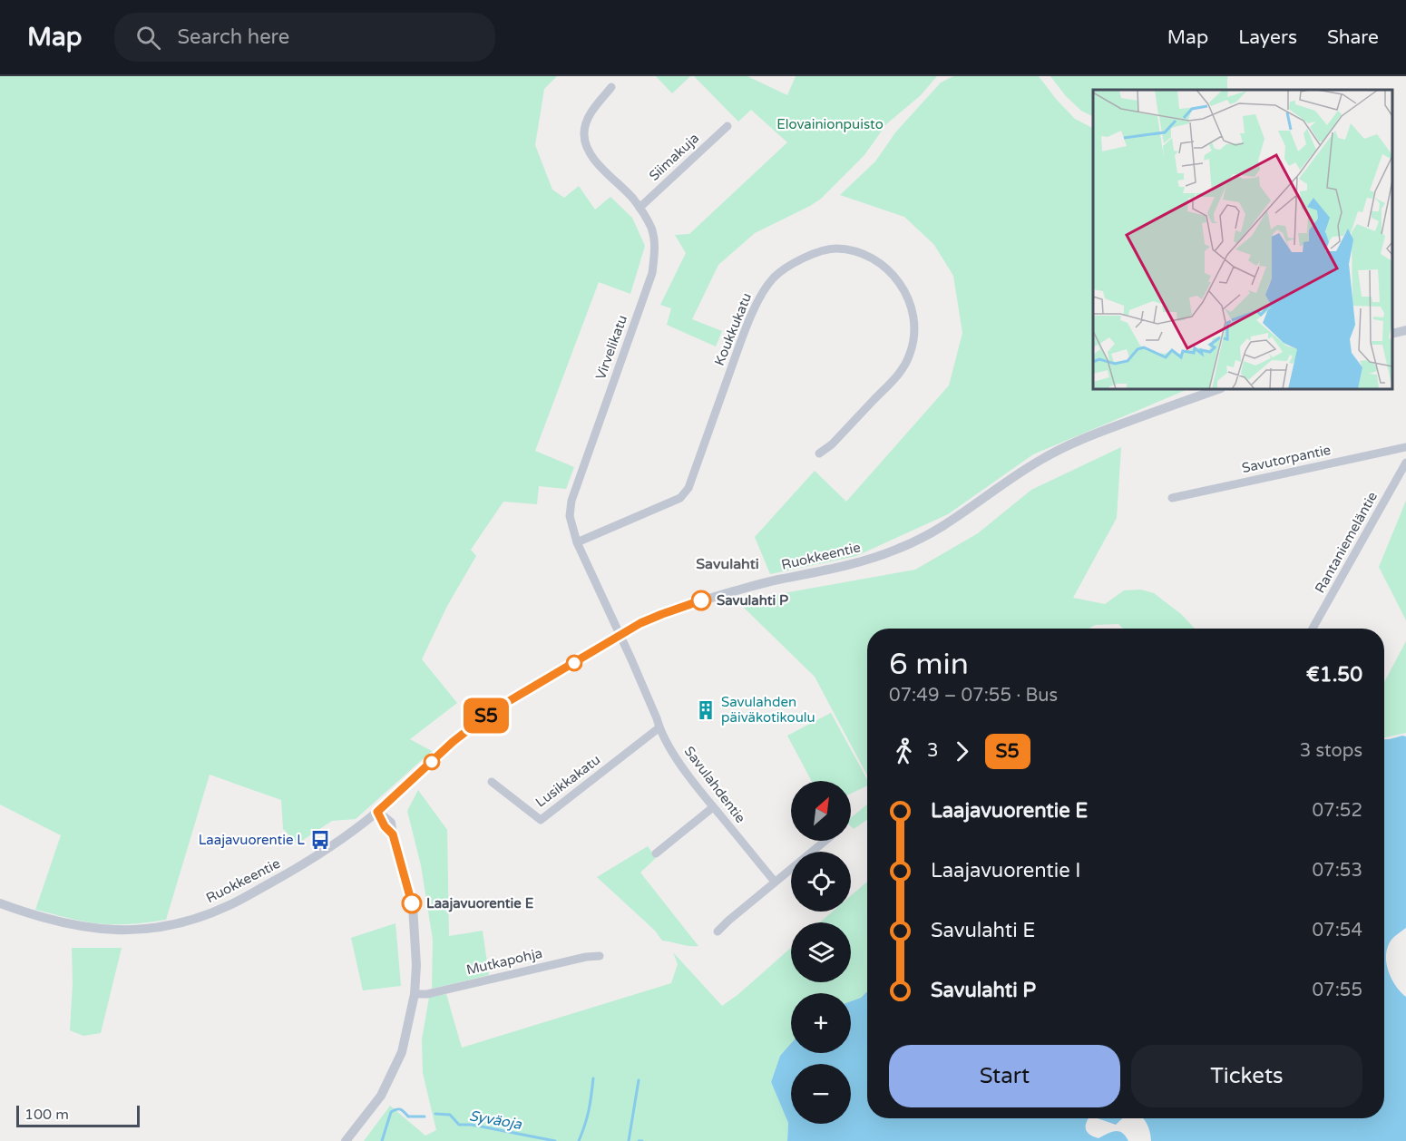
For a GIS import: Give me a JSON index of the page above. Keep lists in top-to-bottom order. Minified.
{"streets":{"street":["Siimakuja","Koukkukatu","Virvelikatu","Savutorpantie","Rantaniemeläntie","Ruokkeentie","Lusikkakatu","Savulahdentie","Mutkapohja"]},"crossings":[["Siimakuja","Virvelikatu"],["Koukkukatu","Virvelikatu"],["Virvelikatu","Ruokkeentie"],["Virvelikatu","Savulahdentie"],["Ruokkeentie","Savulahdentie"],["Lusikkakatu","Savulahdentie"]],"districts":["Savulahti"],"water":["Syväoja"],"parks":["Elovainionpuisto"],"places":{"other":["Savulahti P","Laajavuorentie E"],"building":["Savulahden päiväkotikoulu"],"bus stop":["Laajavuorentie L"]},"lines":["bus line S5"],"scale_bar":"100 m","north":"top right","page":{"header":"Map","search":"Search here","nav":["Map","Layers","Share"],"on_map":"S5","heading":["6 min","07:49 – 07:55 · Bus","€1.50"],"legs":["3","S5","3 stops"],"map_buttons":["+","−"],"list":[{"name":"Laajavuorentie E","value":"07:52"},{"name":"Laajavuorentie I","value":"07:53"},{"name":"Savulahti E","value":"07:54"},{"name":"Savulahti P","value":"07:55"}],"buttons":["Start","Tickets"],"scale":"100 m"}}
